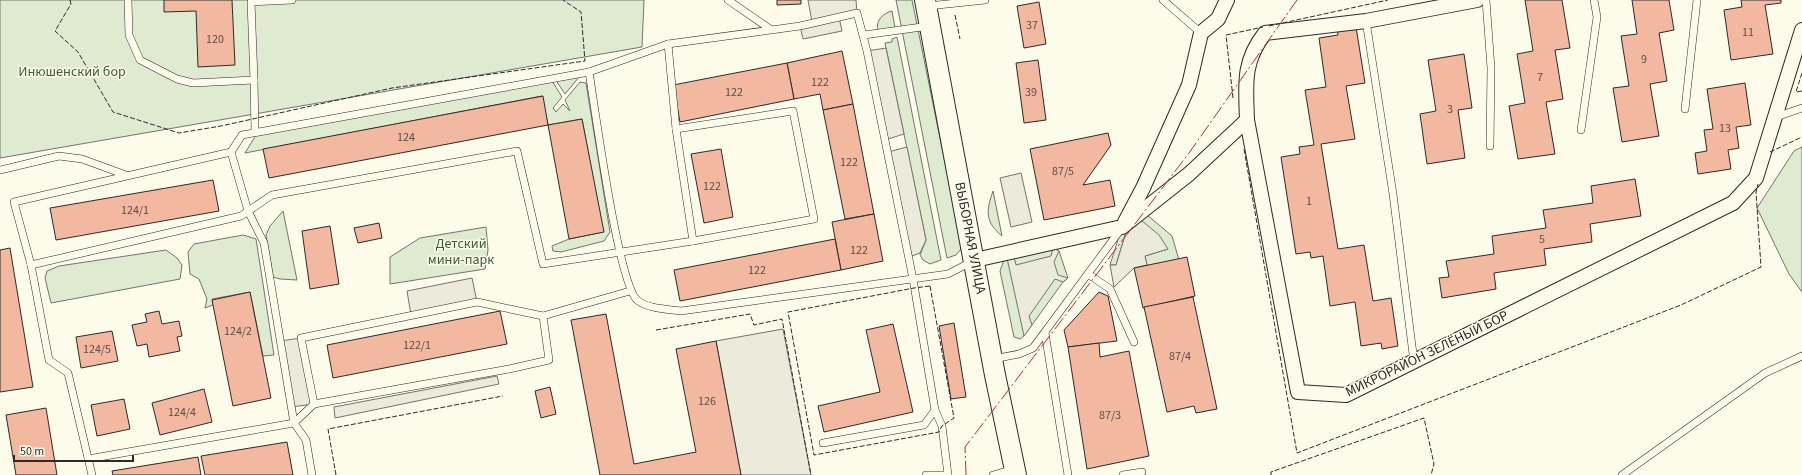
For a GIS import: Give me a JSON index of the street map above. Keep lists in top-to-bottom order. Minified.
{"streets":{"main road":["ВЫБОРНАЯ УЛИЦА"],"street":["МИКРОРАЙОН ЗЕЛЁНЫЙ БОР"]},"parks":["Инюшенский бор","Детский мини-парк"],"house_numbers":["37","11","120","9","7","122","122","39","3","13","124","122","87/5","122","1","124/1","5","122","122","124/2","122/1","124/5","87/4","126","124/4","87/3"],"scale_bar":"50 m"}
